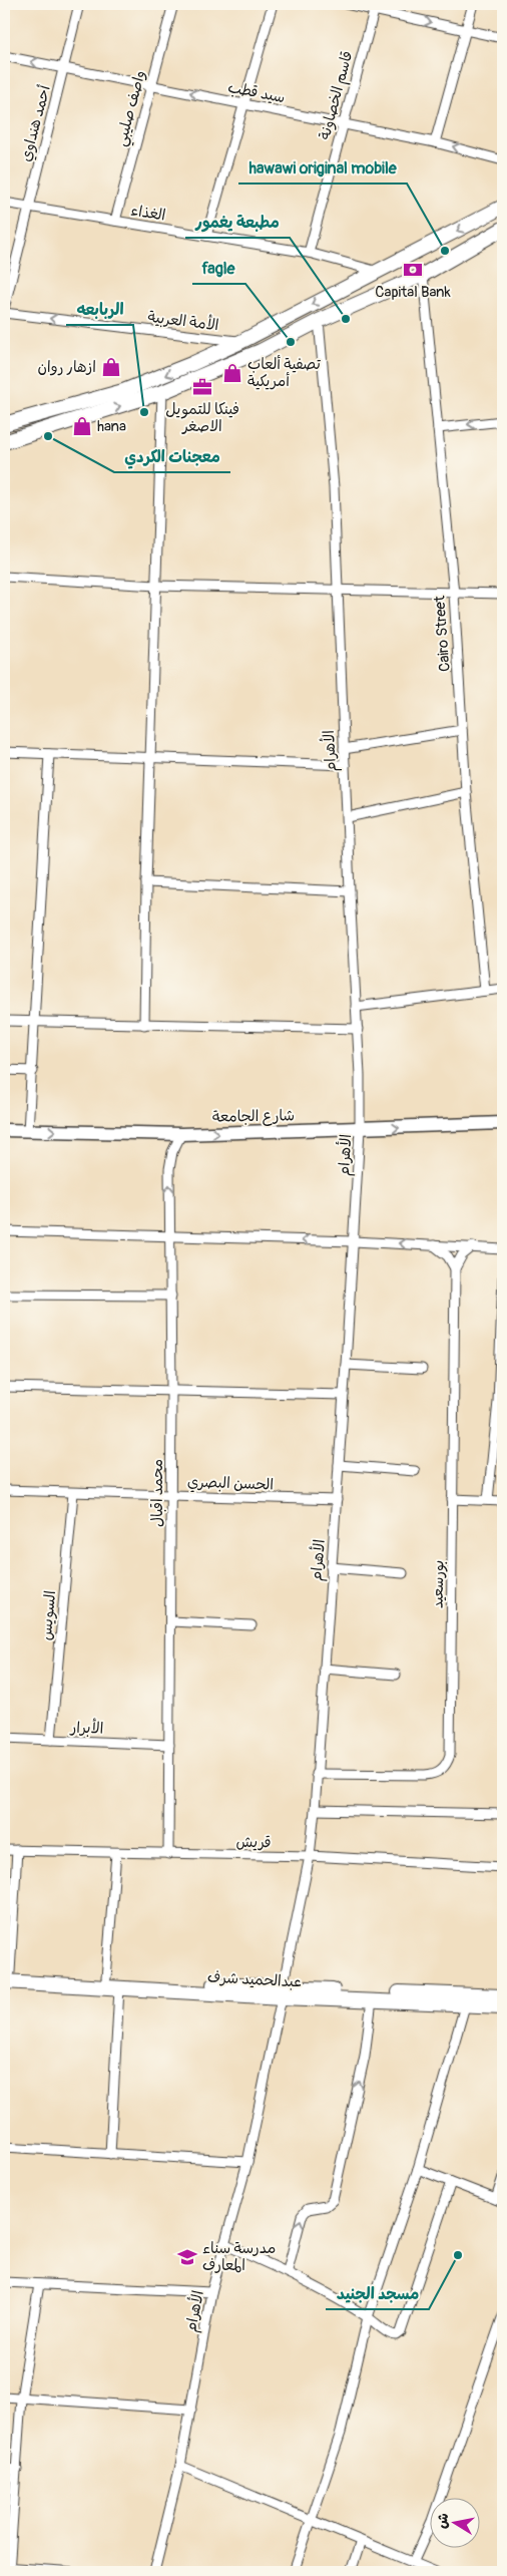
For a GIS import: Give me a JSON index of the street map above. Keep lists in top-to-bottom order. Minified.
{"streets":{"main road":["شارع الجامعة","عبدالحميد شرف"],"street":["سيد قطب","قاسم الخصاونة","واصف صليبي","أحمد هنداوي","الغذاء","الأمة العربية","Cairo Street","الأهرام","الحسن البصري","محمد اقبال","بورسعيد","السويس","الأبرار","قريش"]},"crossings":[["سيد قطب","قاسم الخصاونة"],["سيد قطب","واصف صليبي"],["سيد قطب","أحمد هنداوي"],["قاسم الخصاونة","الغذاء"],["واصف صليبي","الغذاء"],["أحمد هنداوي","الغذاء"],["أحمد هنداوي","الأمة العربية"],["الأهرام","شارع الجامعة"],["الأهرام","الحسن البصري"],["الأهرام","بورسعيد"],["الأهرام","قريش"],["الأهرام","عبدالحميد شرف"],["شارع الجامعة","محمد اقبال"],["الحسن البصري","محمد اقبال"],["الحسن البصري","السويس"],["محمد اقبال","الأبرار"],["محمد اقبال","قريش"],["السويس","الأبرار"]],"one_way":["سيد قطب","الأمة العربية","شارع الجامعة"],"places":{"other":["hawawi original mobile","مطبعة يغمور","fagle","الربابعه","معجنات الكردي","مسجد الجنيد"],"bank":["Capital Bank"],"shop":["ازهار روان","تصفية ألعاب أمريكية","hana"],"office":["فينكا للتمويل الاصغر"],"school or university":["مدرسة سناء المعارف"]},"north":"left"}
